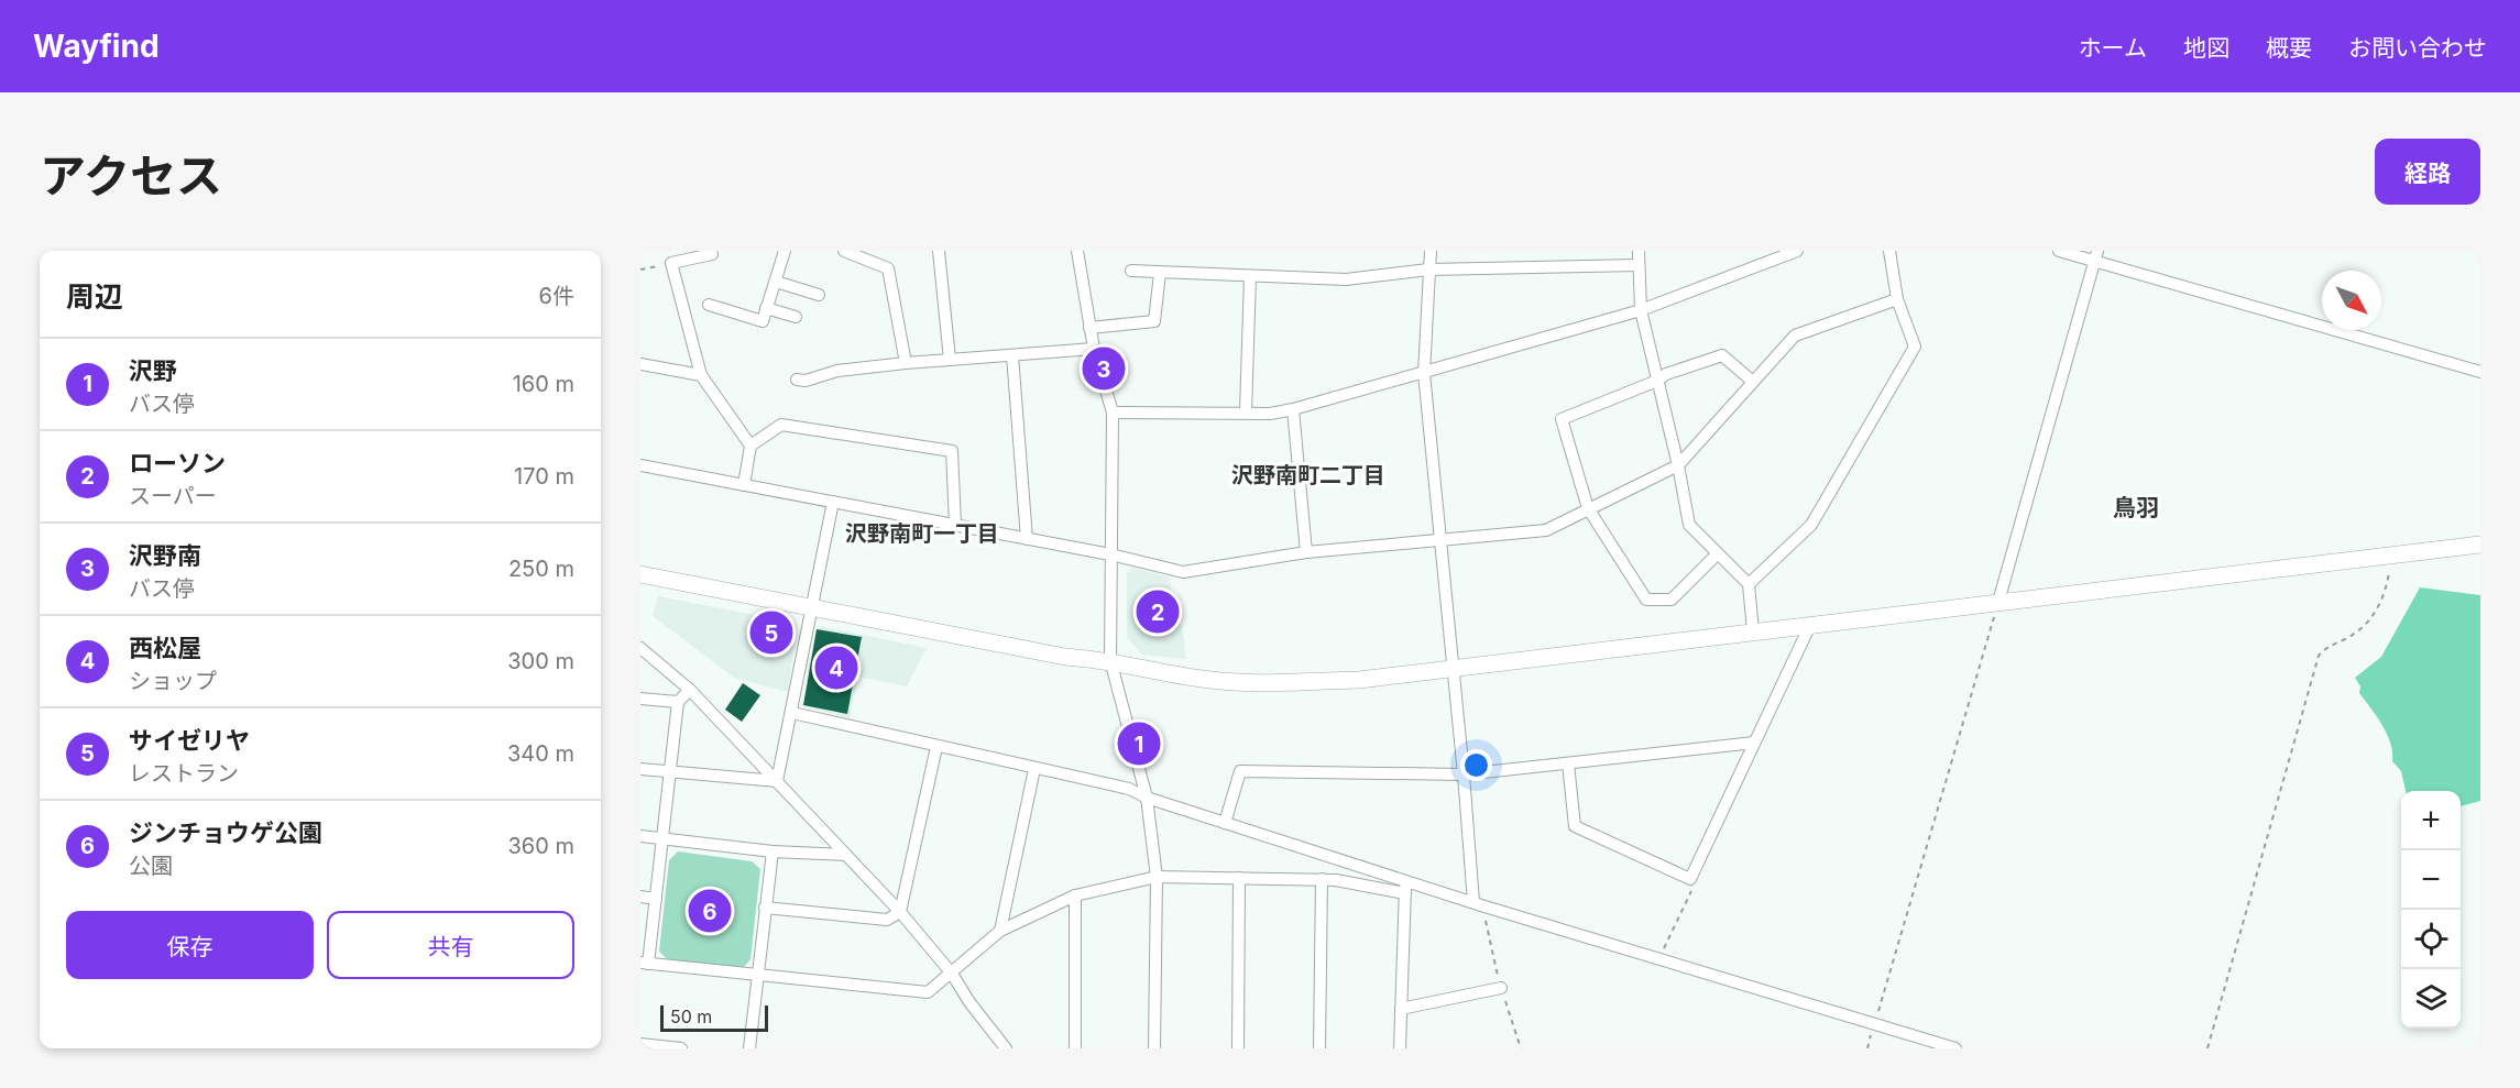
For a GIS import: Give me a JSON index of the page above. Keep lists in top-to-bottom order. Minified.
{"districts":["沢野南町二丁目","鳥羽","沢野南町一丁目"],"scale_bar":"50 m","north":"bottom right","page":{"header":"Wayfind","nav":["ホーム","地図","概要","お問い合わせ"],"title":"アクセス","buttons":["経路",["保存","共有"]],"heading":["周辺","6件"],"list":[{"mark":"1","name":"沢野","note":"バス停","value":"160 m"},{"mark":"2","name":"ローソン","note":"スーパー","value":"170 m"},{"mark":"3","name":"沢野南","note":"バス停","value":"250 m"},{"mark":"4","name":"西松屋","note":"ショップ","value":"300 m"},{"mark":"5","name":"サイゼリヤ","note":"レストラン","value":"340 m"},{"mark":"6","name":"ジンチョウゲ公園","note":"公園","value":"360 m"}],"pins":["3","2","5","4","1","6"],"map_buttons":["+","−"],"scale":"50 m"}}
